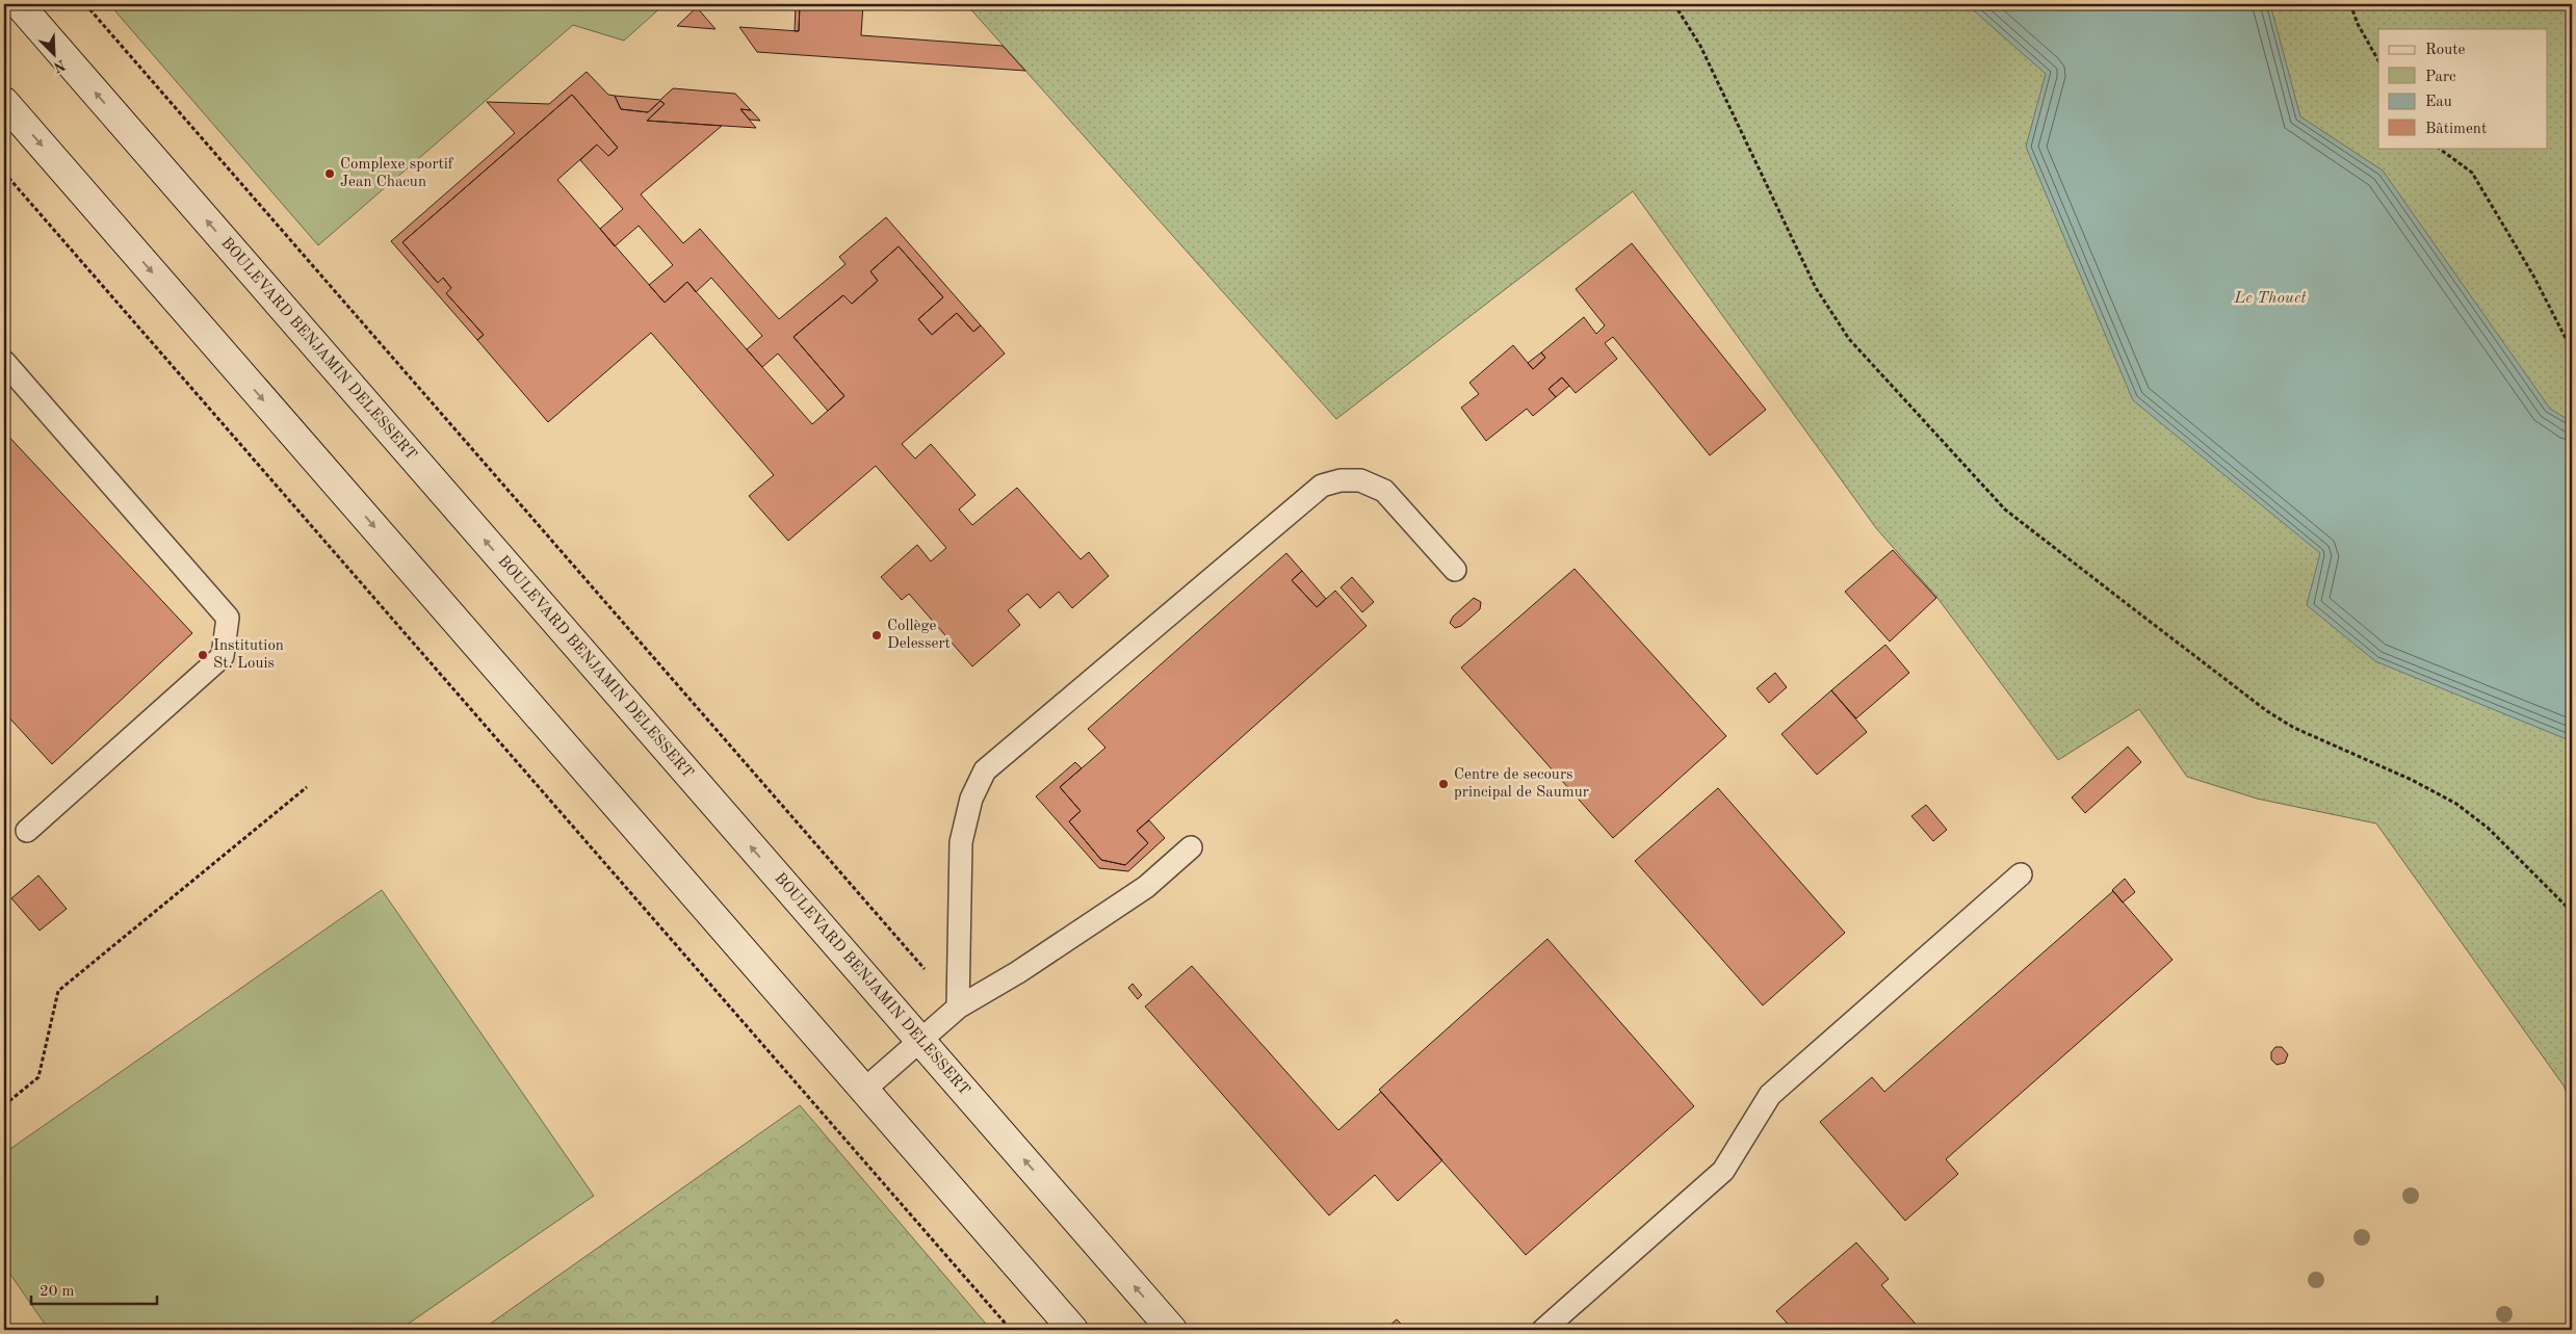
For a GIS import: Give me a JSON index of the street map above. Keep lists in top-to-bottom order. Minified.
{"streets":{"main road":["BOULEVARD BENJAMIN DELESSERT"]},"water":["Le Thouet"],"places":["Complexe sportif Jean Chacun","Collège Delessert","Institution St. Louis","Centre de secours principal de Saumur"],"legend":["Route","Parc","Eau","Bâtiment"],"scale_bar":"20 m","north":"bottom right"}
